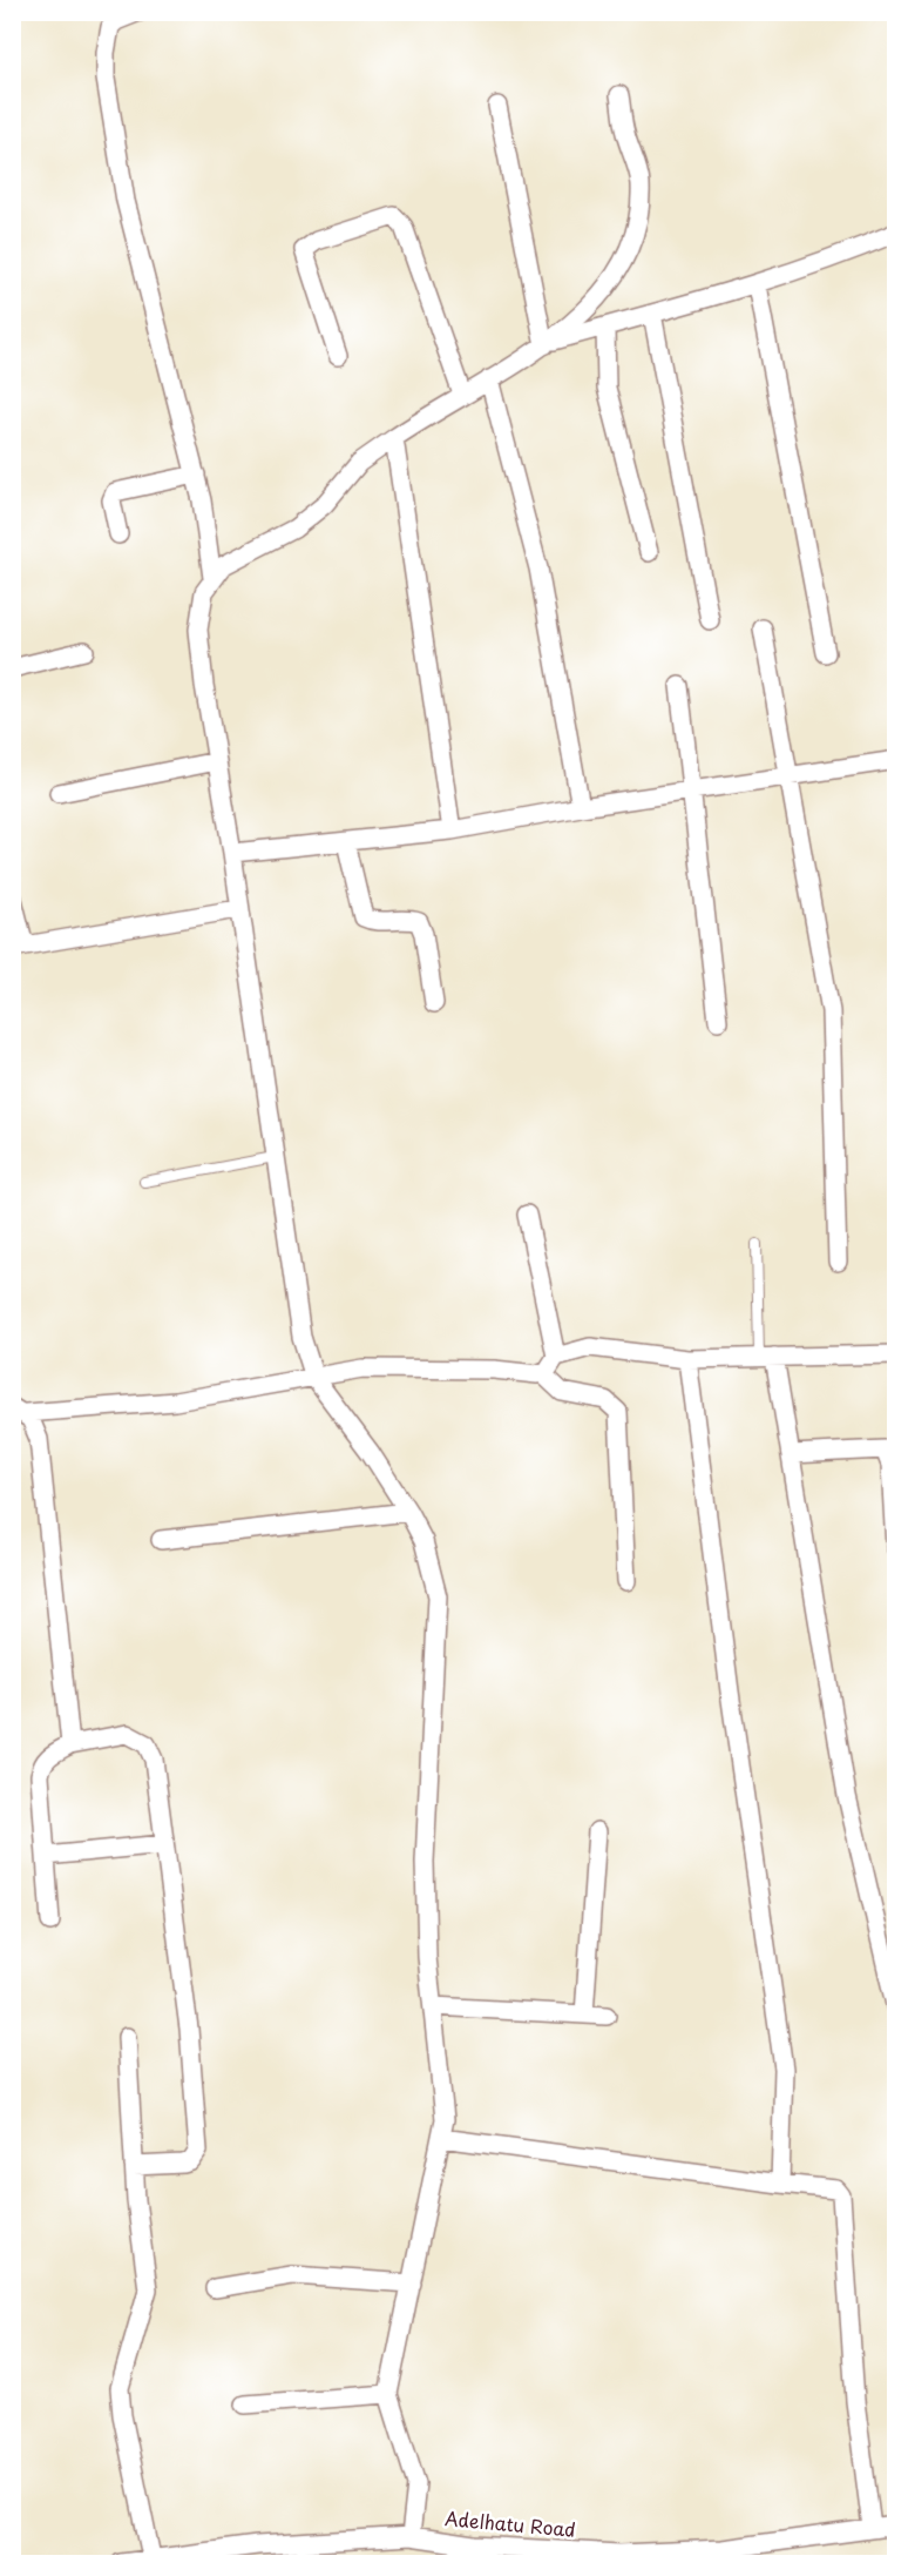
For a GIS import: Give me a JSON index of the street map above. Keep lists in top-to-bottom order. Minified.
{"streets":{"street":["Adelhatu Road"]}}
